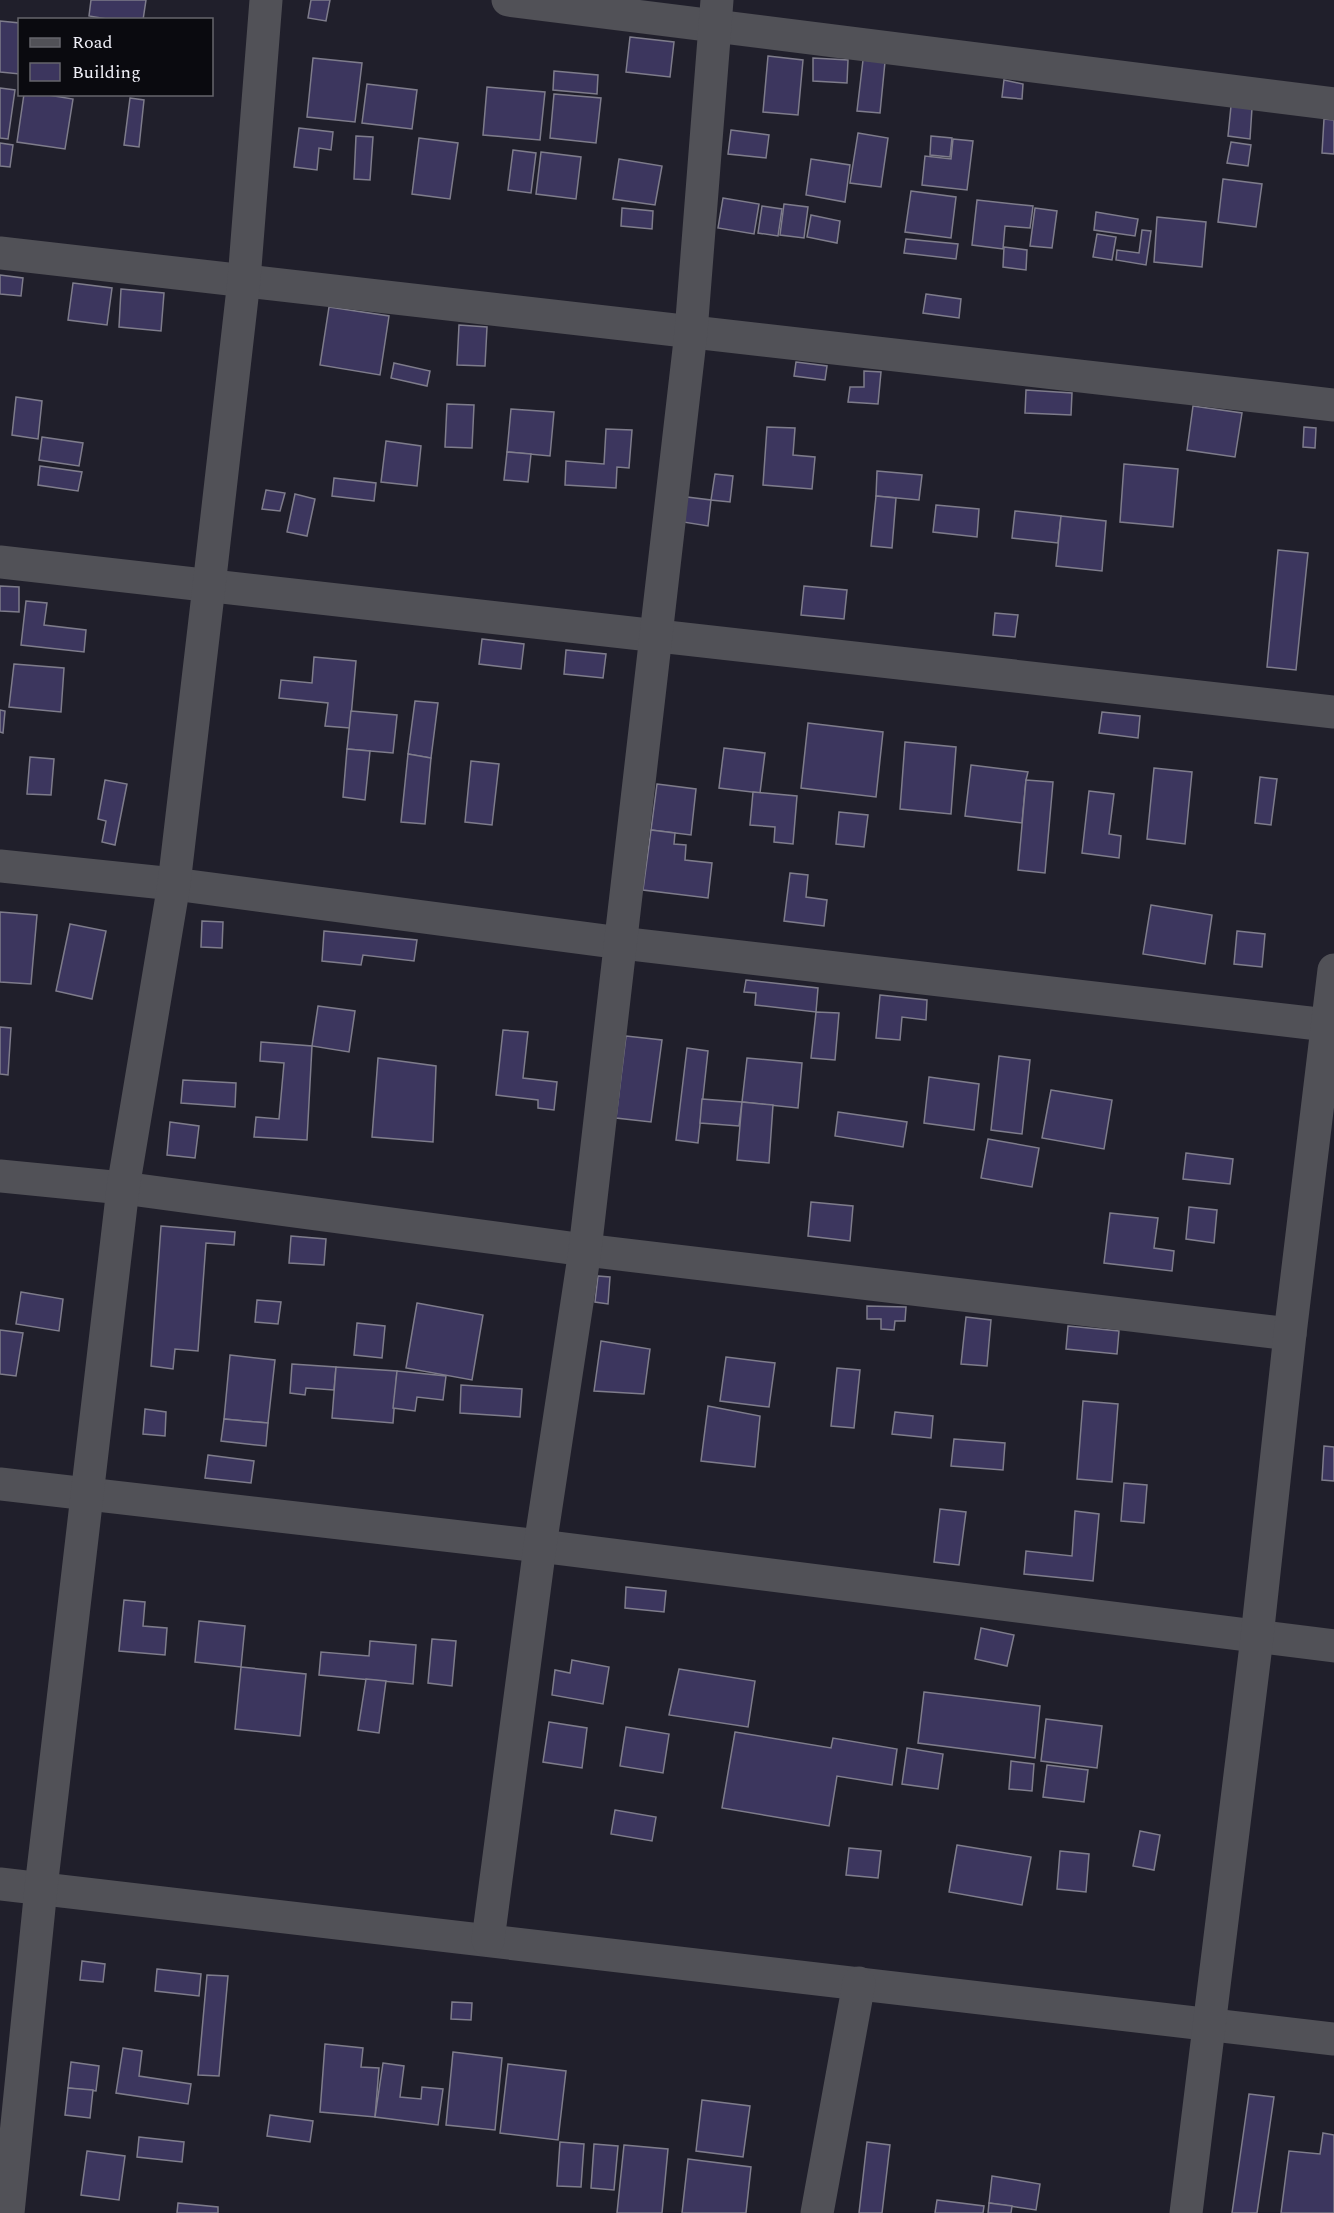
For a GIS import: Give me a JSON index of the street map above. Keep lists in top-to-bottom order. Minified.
{"legend":["Road","Building"]}
